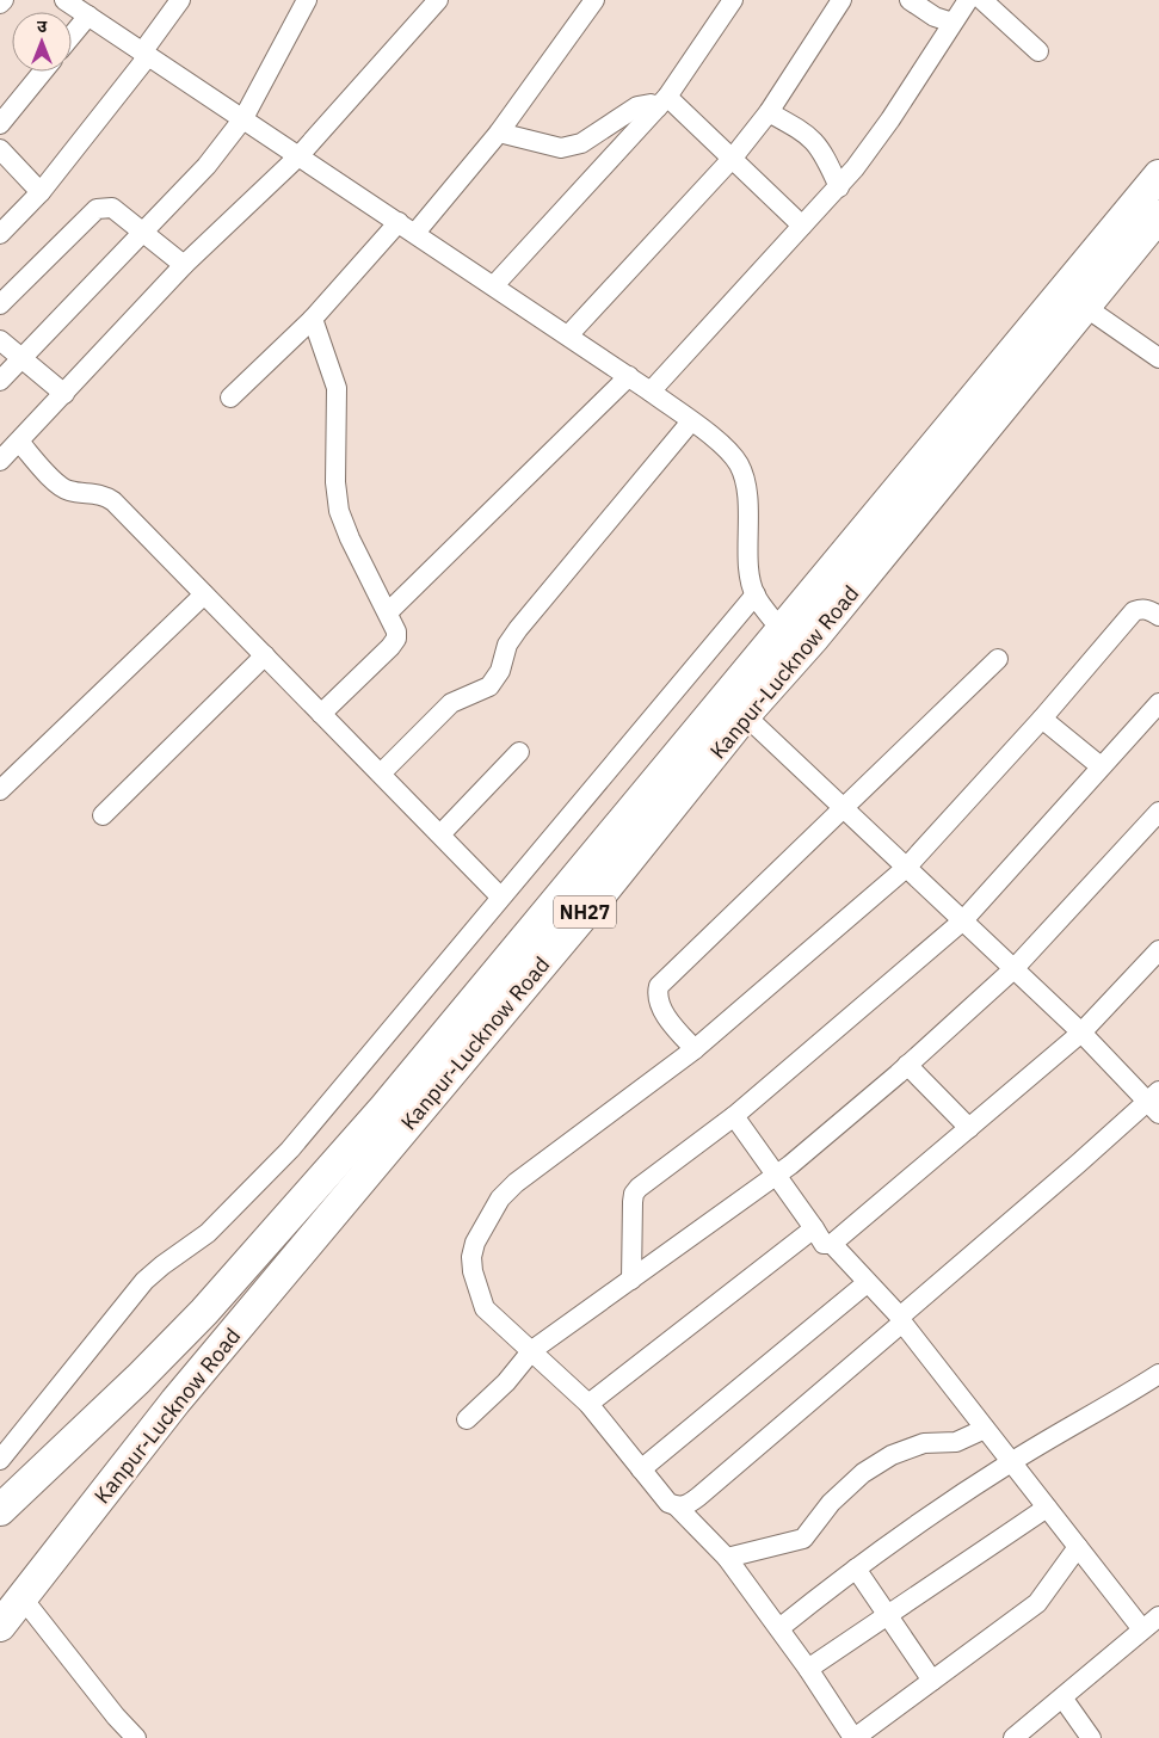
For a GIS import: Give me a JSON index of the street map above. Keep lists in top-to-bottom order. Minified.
{"streets":{"highway":["Kanpur-Lucknow Road","NH27"]},"north":"top"}
